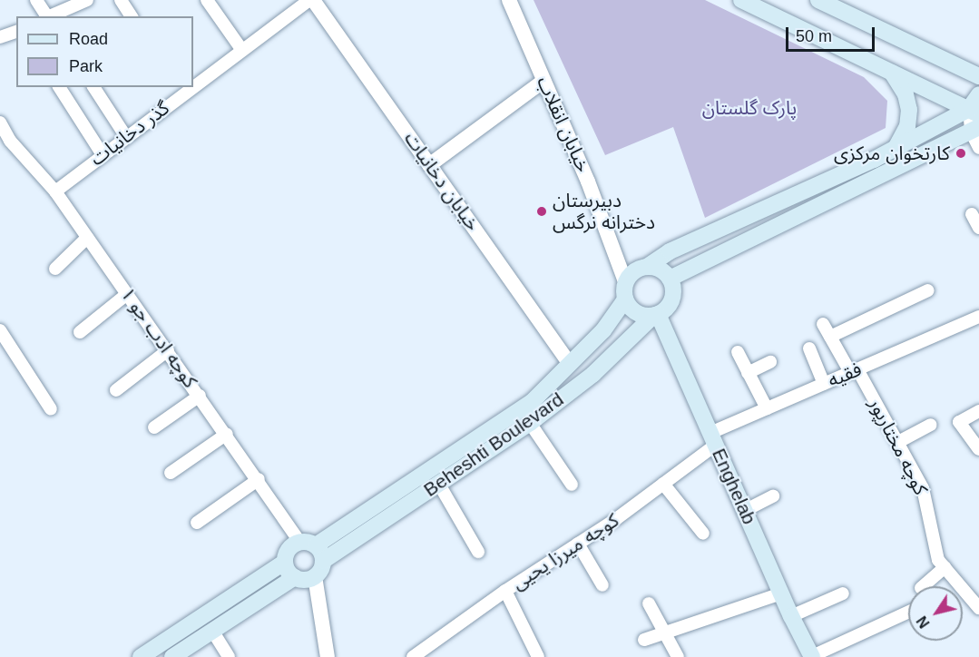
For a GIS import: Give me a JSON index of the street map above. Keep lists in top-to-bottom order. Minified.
{"streets":{"main road":["Beheshti Boulevard","Enghelab"],"street":["خیابان انقلاب","گذر دخانیات","خیابان دخانیات","کوچه ادب جو ۱","فقیه","کوچه مختارپور","کوچه میرزا یحیی"]},"crossings":[["خیابان انقلاب","Beheshti Boulevard"],["خیابان انقلاب","Enghelab"],["گذر دخانیات","خیابان دخانیات"],["گذر دخانیات","کوچه ادب جو ۱"],["خیابان دخانیات","Beheshti Boulevard"],["کوچه ادب جو ۱","Beheshti Boulevard"],["فقیه","کوچه مختارپور"],["فقیه","Enghelab"],["فقیه","کوچه میرزا یحیی"],["Beheshti Boulevard","Enghelab"],["Enghelab","کوچه میرزا یحیی"]],"parks":["پارک گلستان"],"places":["کارتخوان مرکزی","دبیرستان دخترانه نرگس"],"legend":["Road","Park"],"scale_bar":"50 m","north":"bottom left"}
